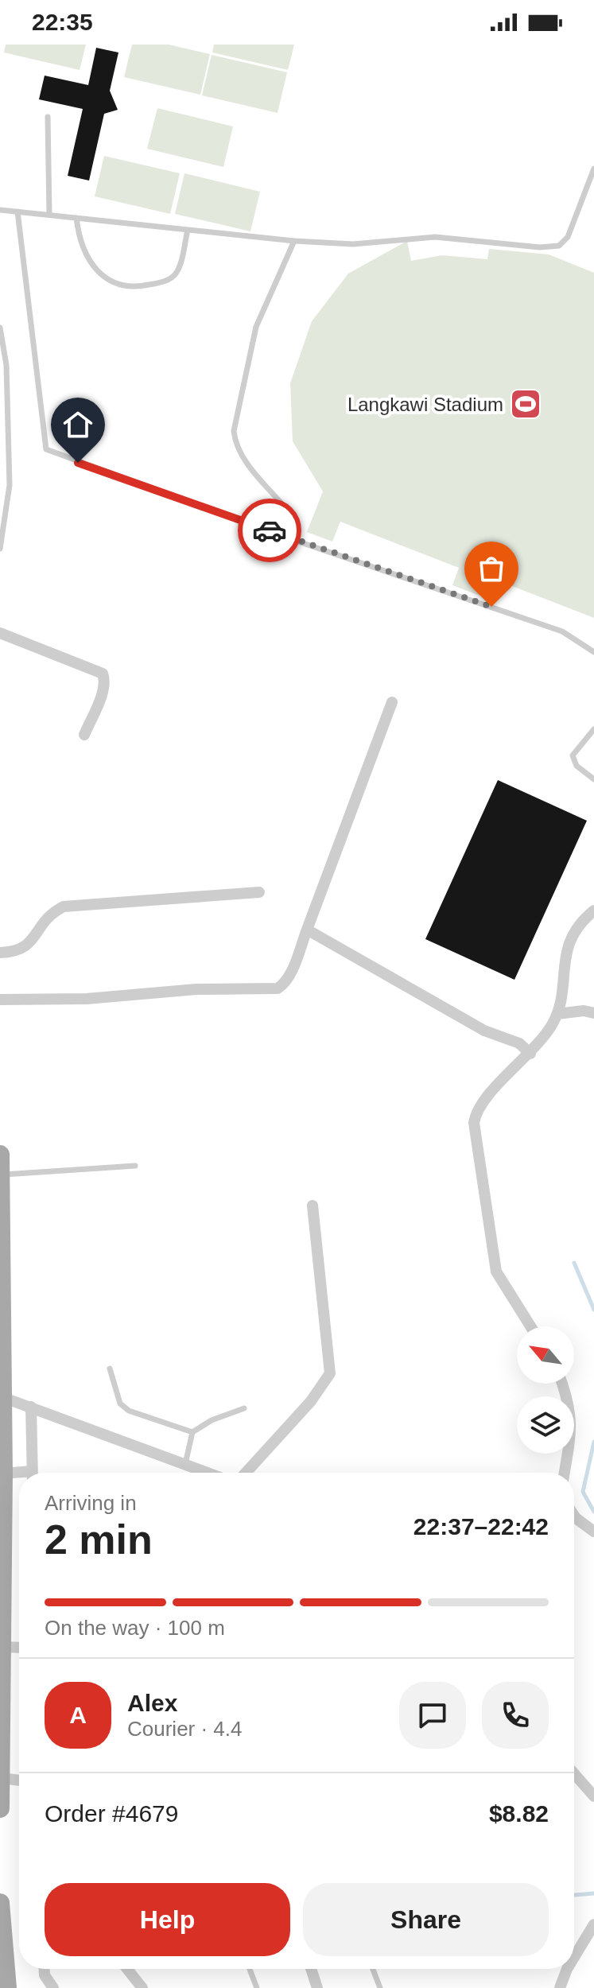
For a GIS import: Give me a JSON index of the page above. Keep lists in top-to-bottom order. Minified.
{"places":{"sports":["Langkawi Stadium"]},"north":"top left","page":{"status":"22:35","heading":["2 min","Arriving in","22:37–22:42"],"panel":["Alex","Courier · 4.4","Order #4679","$8.82"],"bar":"On the way · 100 m","round":"A","buttons":["Help","Share"]}}
